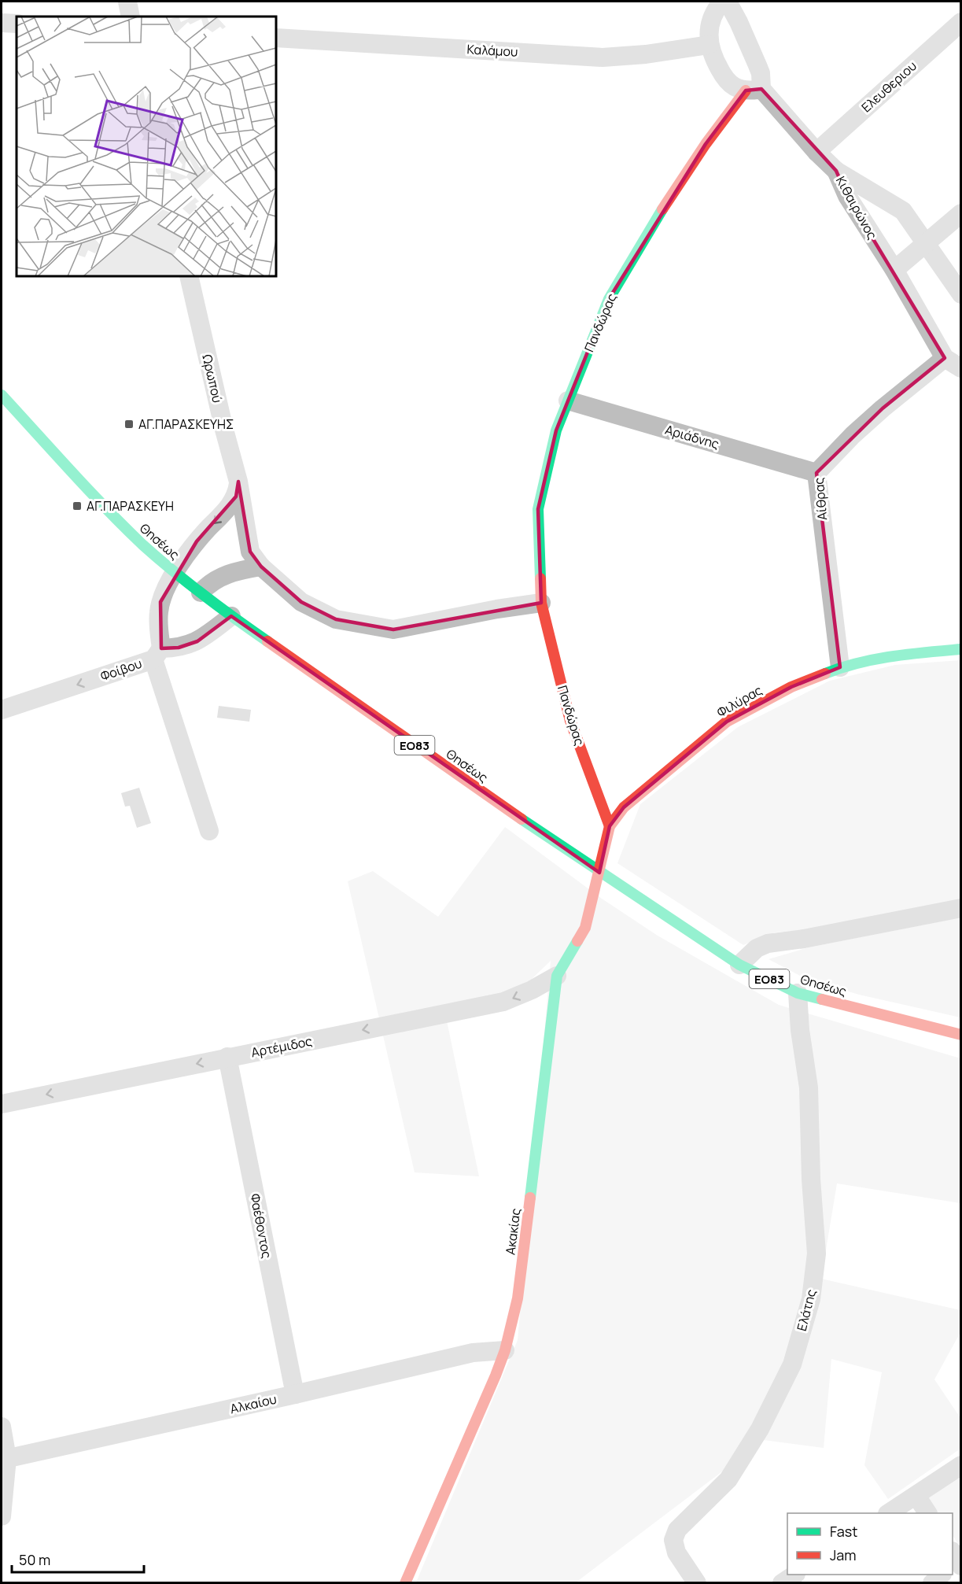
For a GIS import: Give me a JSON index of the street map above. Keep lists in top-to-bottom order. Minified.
{"streets":{"street":["Καλάμου","Ελευθεριου","Κιθαιρώνος","Πανδώρας","Ωρωπού","Αριάδνης","Αίθρας","Θησέως","Φοίβου","Φιλύρας","ΕΟ83","Αρτέμιδος","Φαέθοντος","Ακακίας","Ελάτης","Αλκαίου"]},"crossings":[["Ελευθεριου","Κιθαιρώνος"],["Κιθαιρώνος","Πανδώρας"],["Κιθαιρώνος","Αίθρας"],["Πανδώρας","Αριάδνης"],["Πανδώρας","Φιλύρας"],["Αριάδνης","Αίθρας"],["Αίθρας","Φιλύρας"],["Θησέως","Φοίβου"],["Θησέως","Φιλύρας"],["Θησέως","Ακακίας"],["Θησέως","Ελάτης"],["Φιλύρας","Ακακίας"],["Αρτέμιδος","Φαέθοντος"],["Αρτέμιδος","Ακακίας"],["Φαέθοντος","Αλκαίου"],["Ακακίας","Αλκαίου"]],"one_way":["Φοίβου","Αρτέμιδος"],"places":{"transit":["ΑΓ.ΠΑΡΑΣΚΕΥΗΣ","ΑΓ.ΠΑΡΑΣΚΕΥΗ"]},"legend":["Fast","Jam"],"scale_bar":"50 m"}
